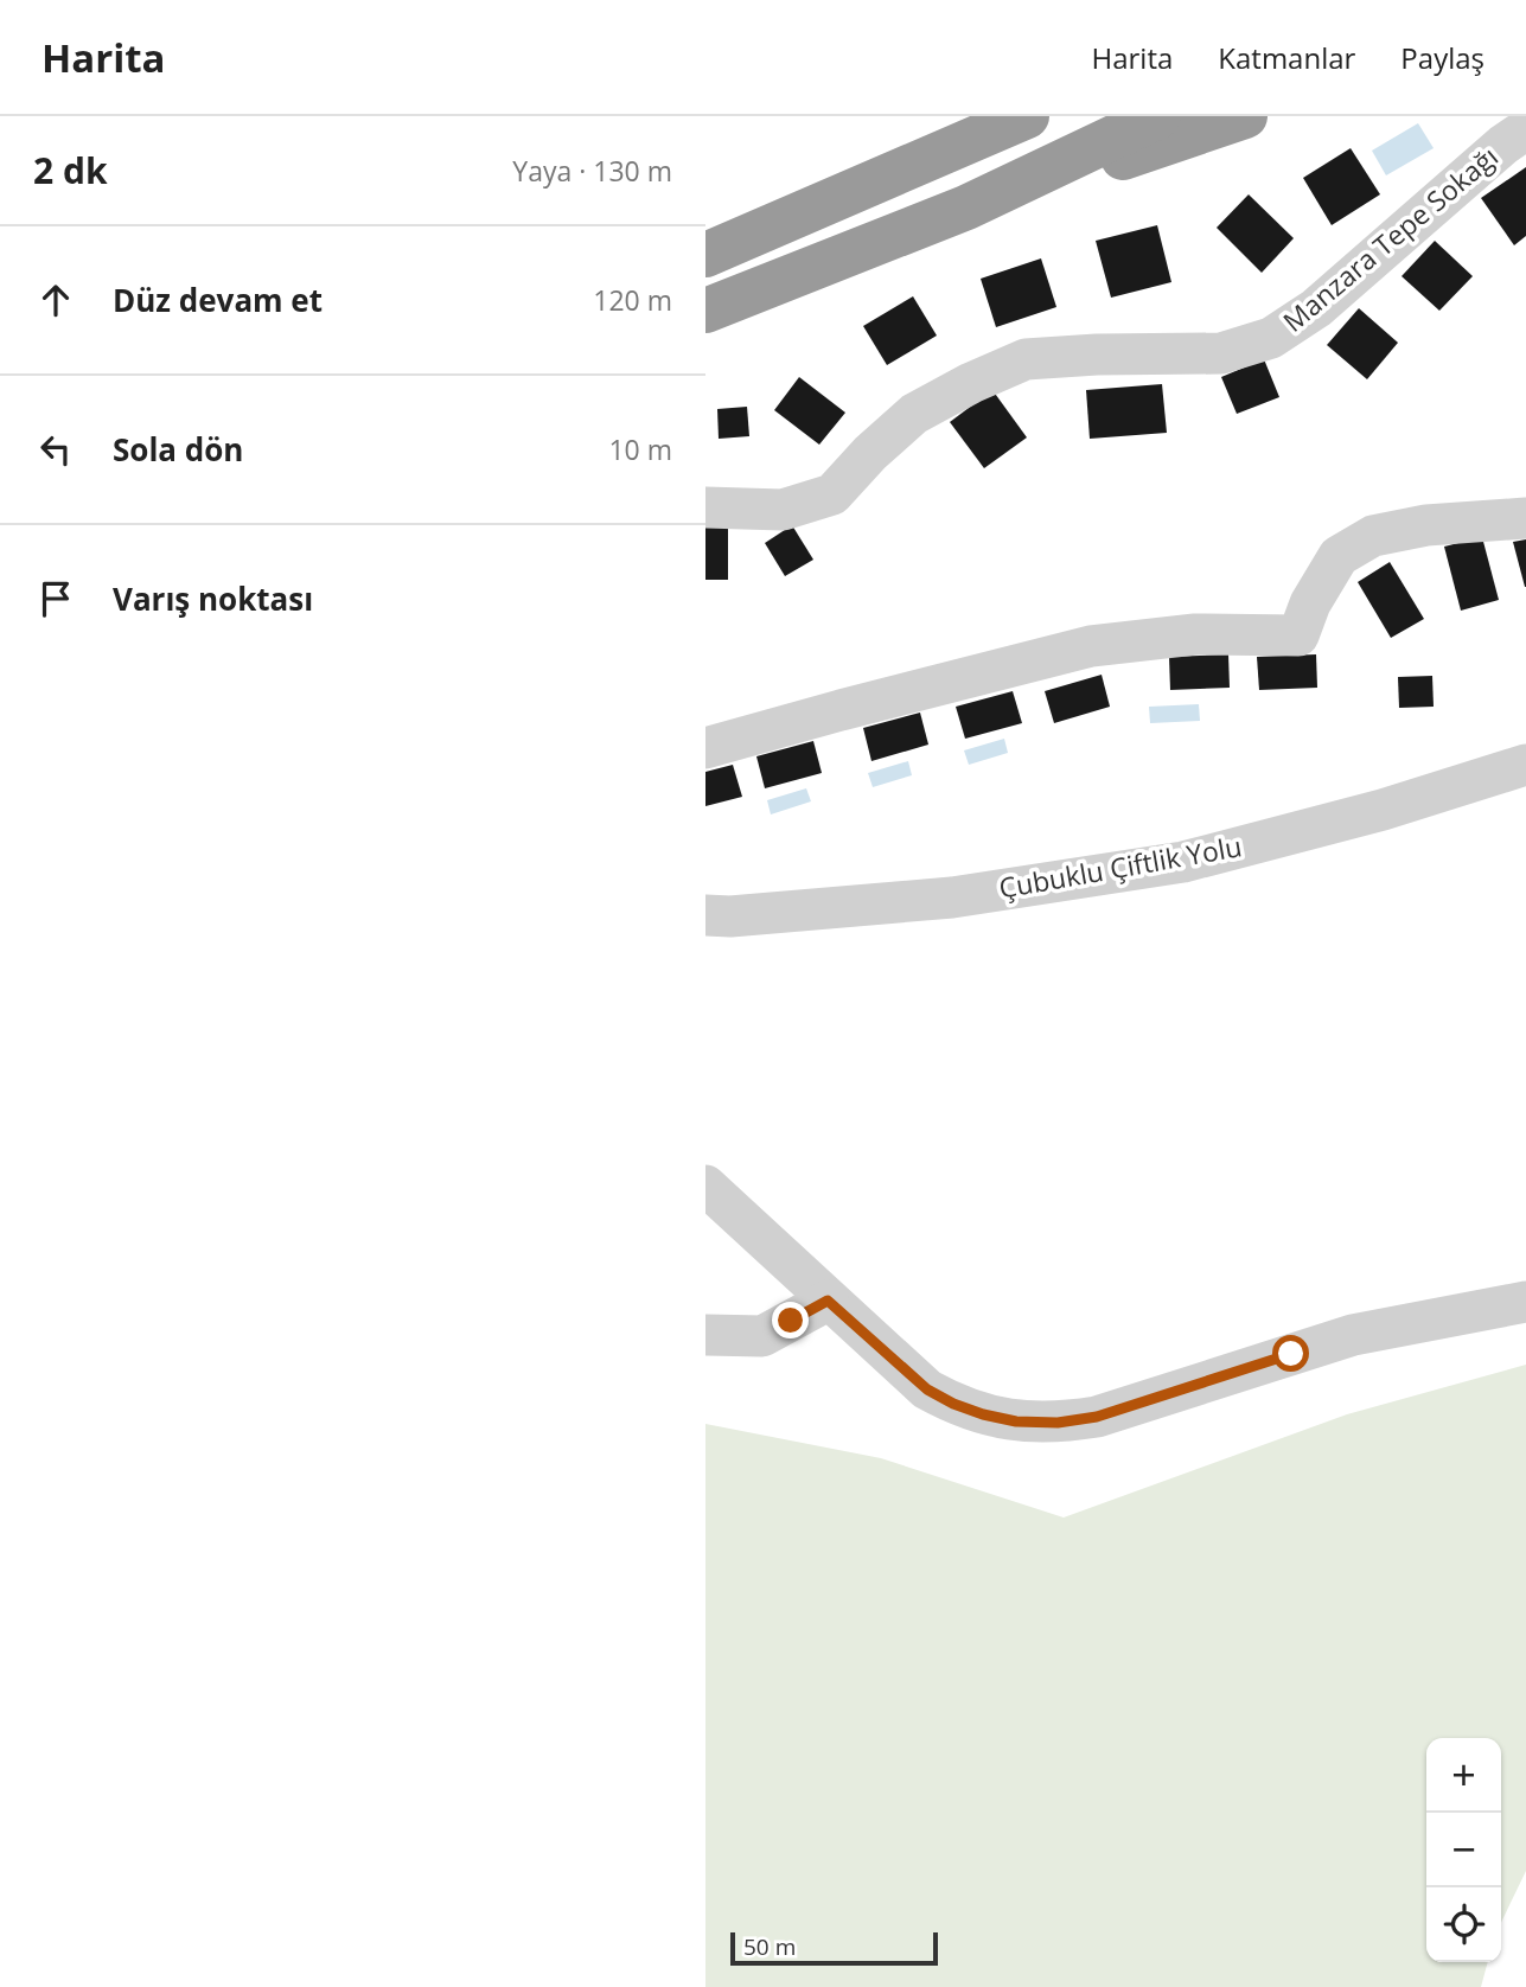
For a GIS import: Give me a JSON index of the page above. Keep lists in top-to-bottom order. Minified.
{"streets":{"street":["Manzara Tepe Sokağı","Çubuklu Çiftlik Yolu"]},"scale_bar":"50 m","page":{"header":"Harita","nav":["Harita","Katmanlar","Paylaş"],"heading":["2 dk","Yaya · 130 m"],"list":[["Düz devam et","120 m"],["Sola dön","10 m"],"Varış noktası"],"map_buttons":["+","−"],"scale":"50 m"}}
